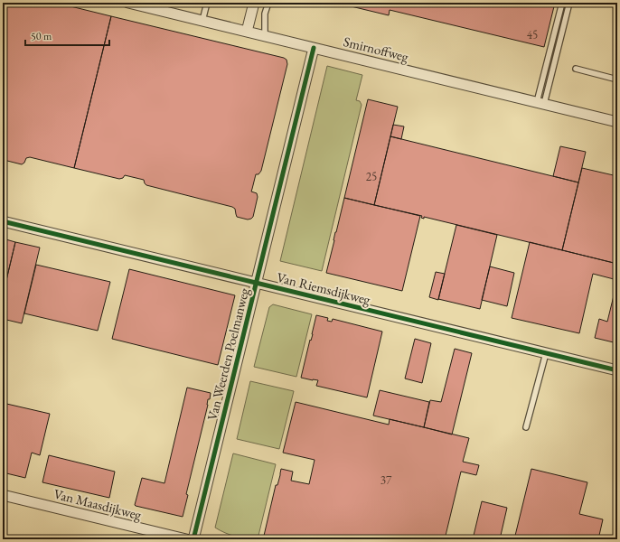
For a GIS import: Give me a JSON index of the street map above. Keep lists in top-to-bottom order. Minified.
{"streets":{"street":["Smirnoffweg","Van Riemsdijkweg","Van Weerden Poelmanweg","Van Maasdijkweg"]},"crossings":[["Smirnoffweg","Van Weerden Poelmanweg"],["Van Riemsdijkweg","Van Weerden Poelmanweg"]],"house_numbers":["45","25","37"],"scale_bar":"50 m"}
